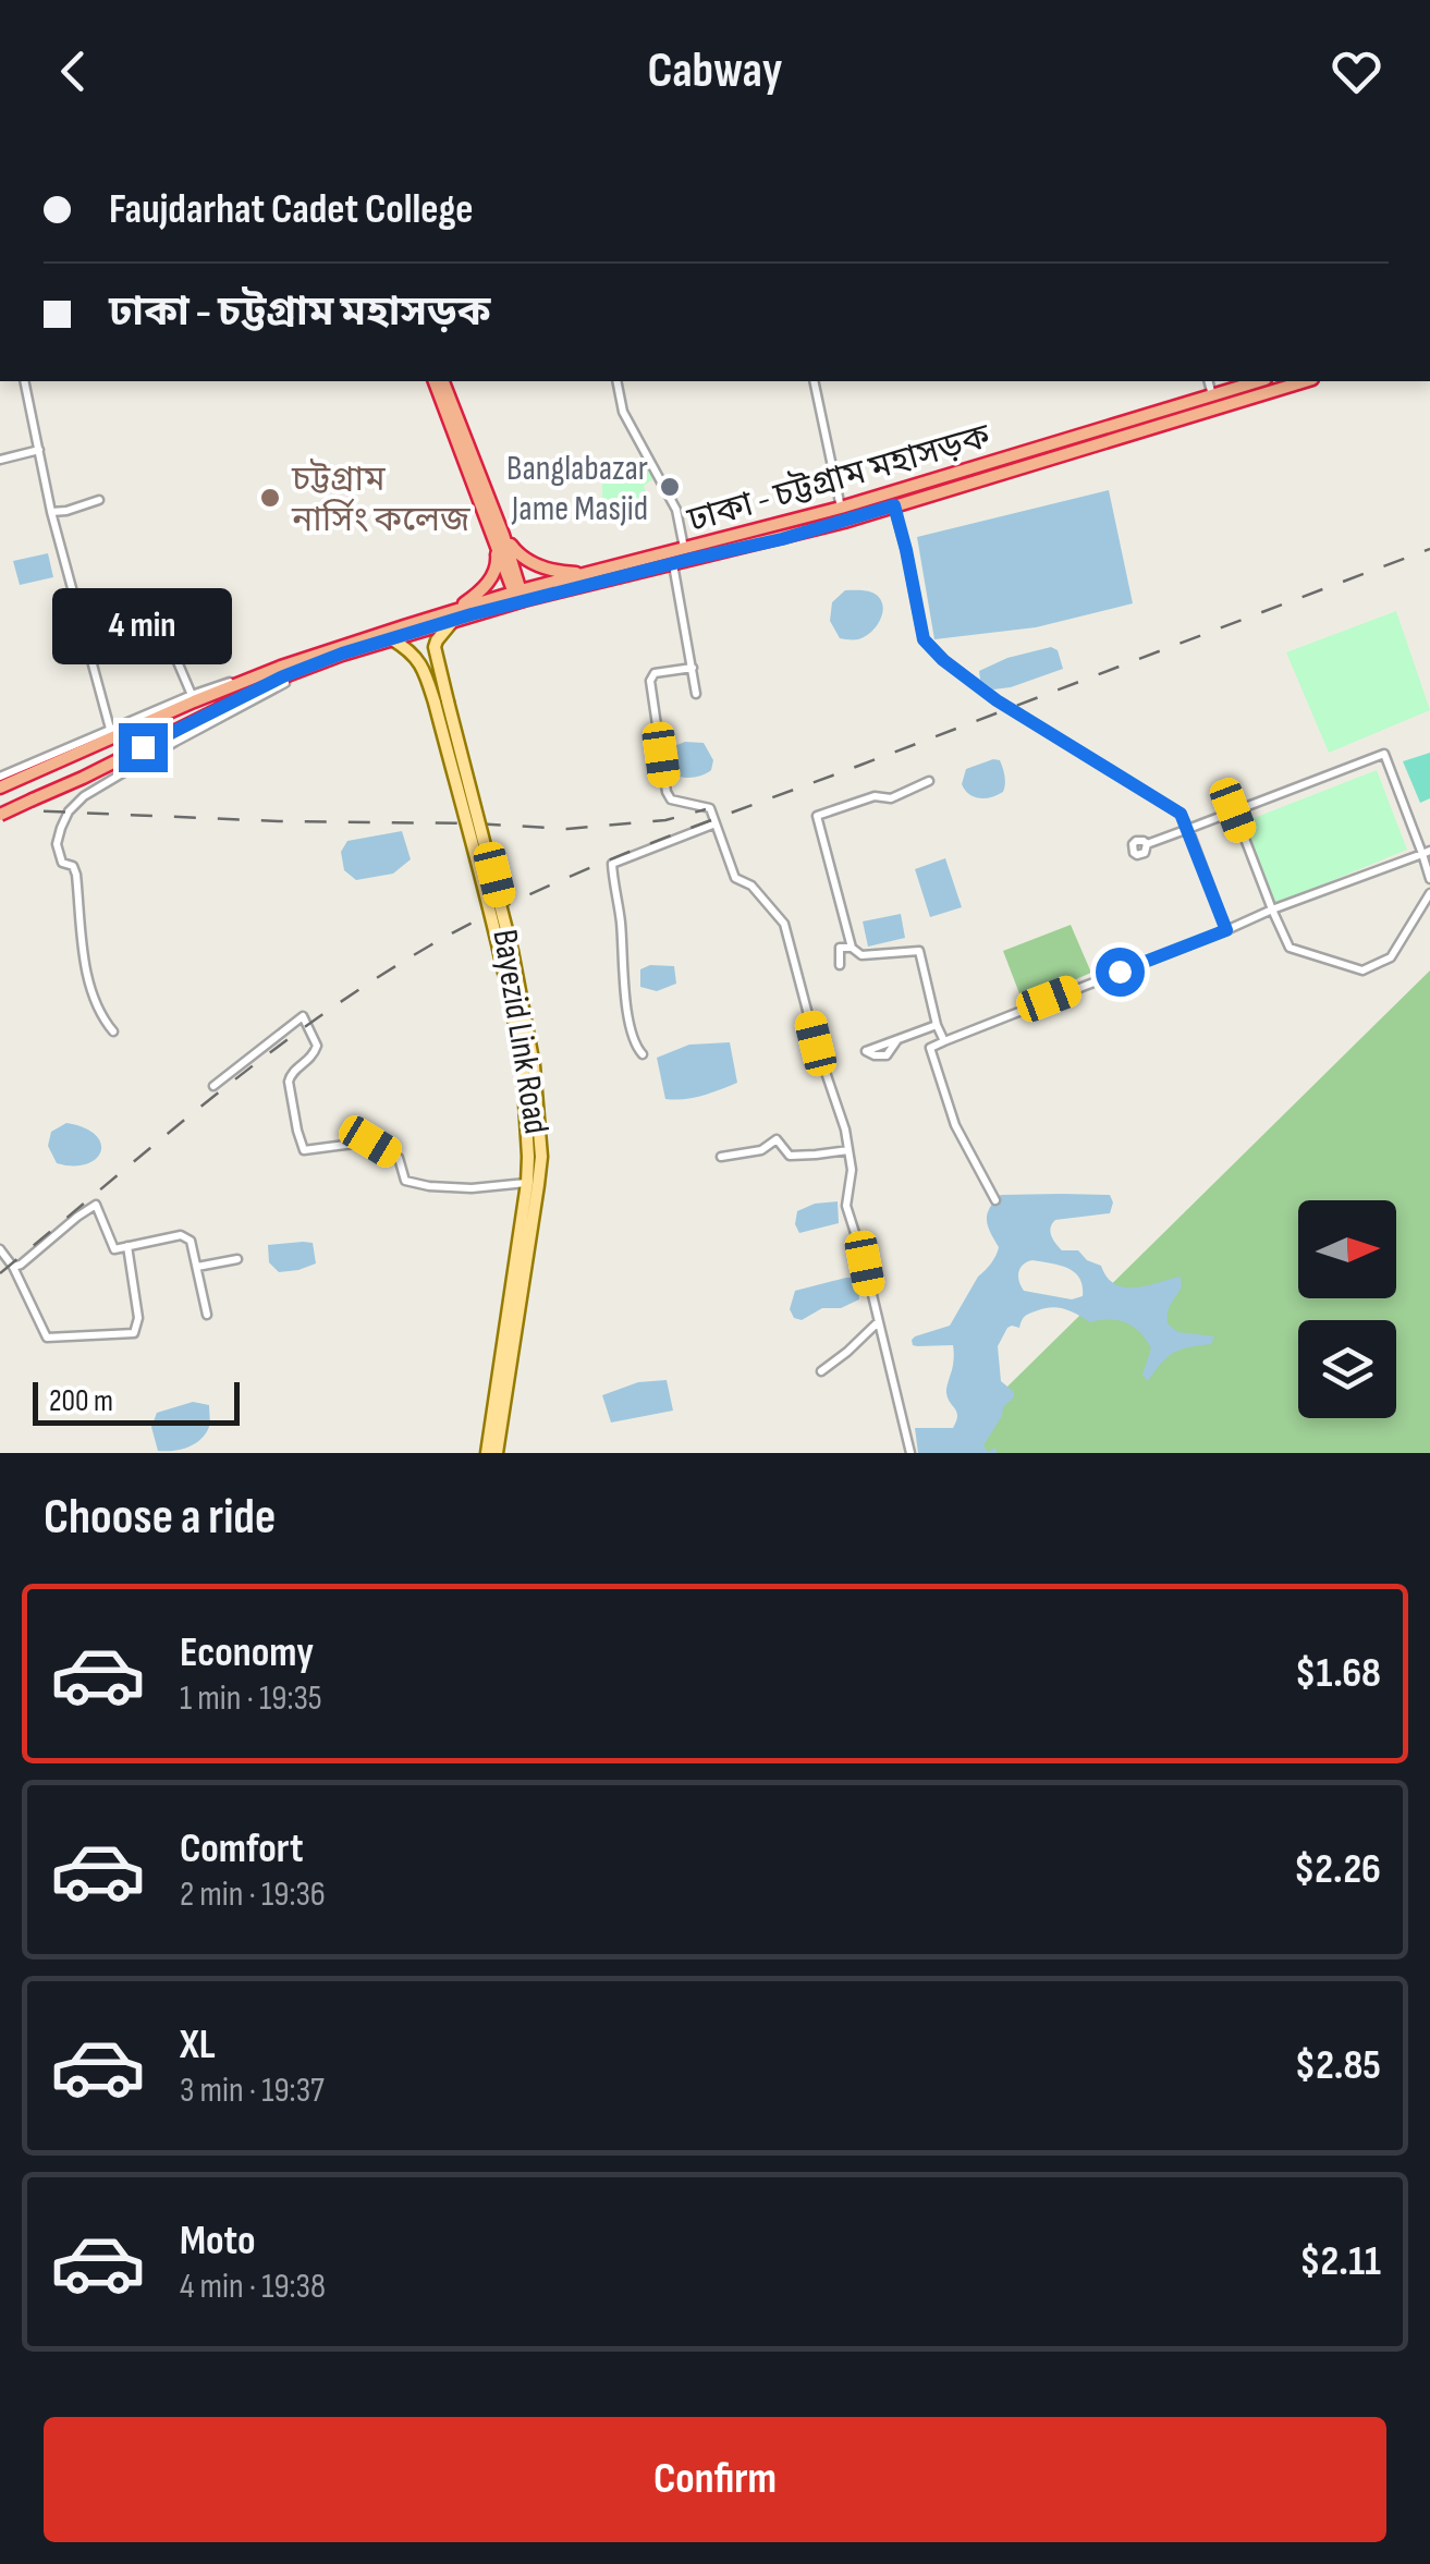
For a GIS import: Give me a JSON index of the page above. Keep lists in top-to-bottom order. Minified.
{"streets":{"highway":["ঢাকা - চট্টগ্রাম মহাসড়ক"],"main road":["Bayezid Link Road"]},"crossings":[["ঢাকা - চট্টগ্রাম মহাসড়ক","Bayezid Link Road"]],"places":["Banglabazar Jame Masjid","চট্টগ্রাম নার্সিং কলেজ"],"scale_bar":"200 m","north":"right","page":{"header":"Cabway","banner":["Faujdarhat Cadet College","ঢাকা - চট্টগ্রাম মহাসড়ক"],"bubble":"4 min","scale":"200 m","heading":"Choose a ride","list":[{"name":"Economy","note":"1 min · 19:35","value":"$1.68"},{"name":"Comfort","note":"2 min · 19:36","value":"$2.26"},{"name":"XL","note":"3 min · 19:37","value":"$2.85"},{"name":"Moto","note":"4 min · 19:38","value":"$2.11"}],"buttons":"Confirm"}}
